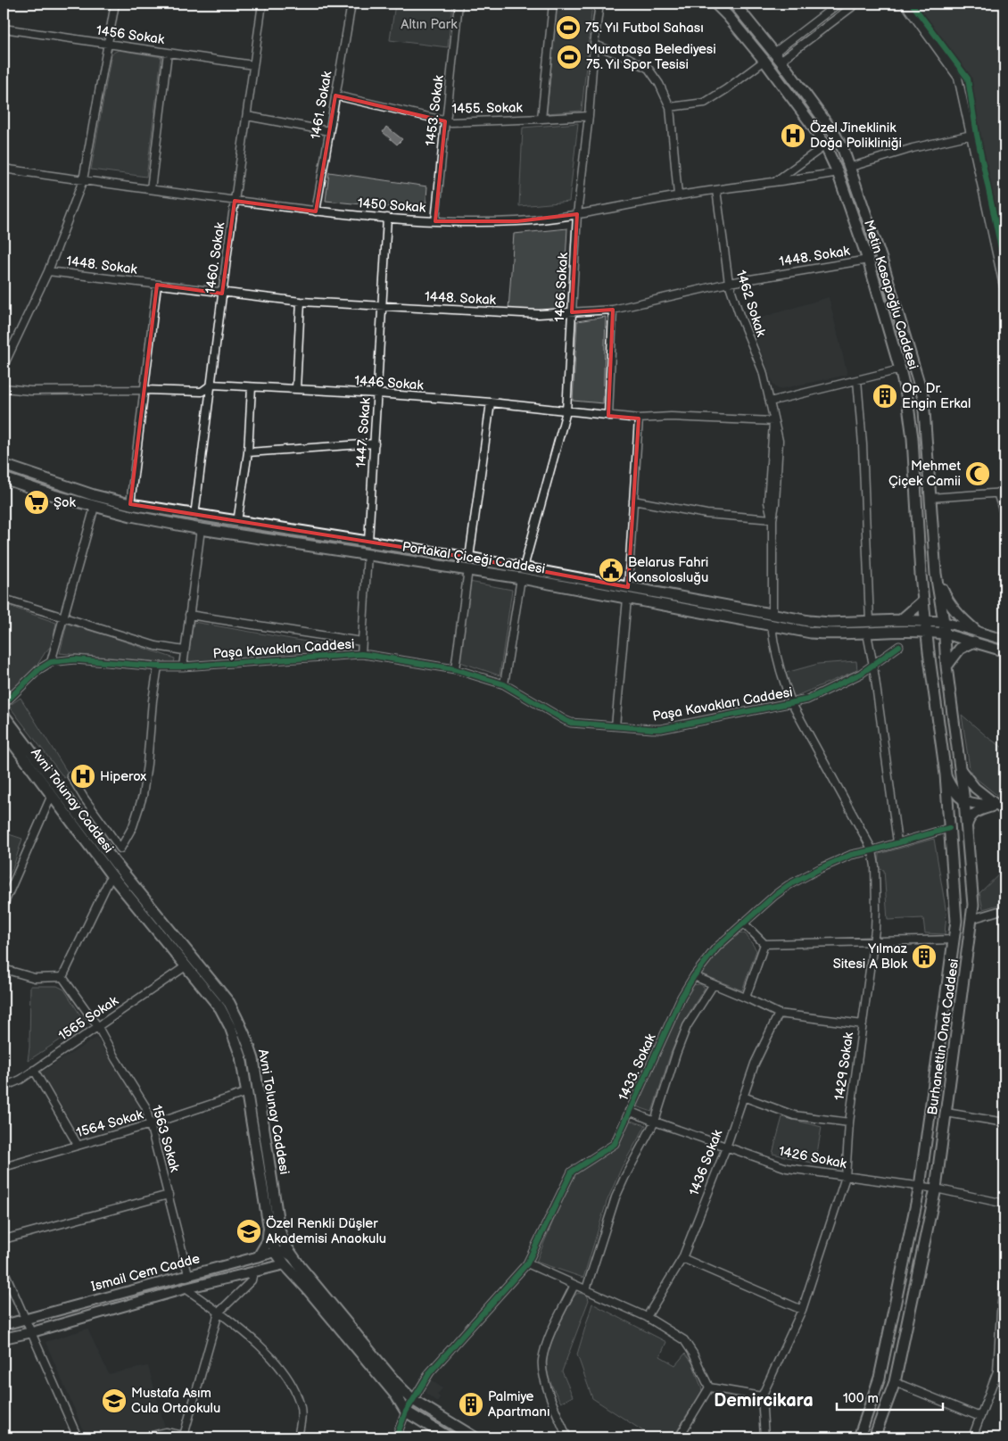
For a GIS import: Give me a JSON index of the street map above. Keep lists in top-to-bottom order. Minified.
{"streets":{"main road":["Metin Kasapoğlu Caddesi","Portakal Çiceği Caddesi","Avni Tolunay Caddesi","Burhanettin Onat Caddesi","Ismail Cem Cadde"],"street":["1456 Sokak","1461. Sokak","1455. Sokak","1453. Sokak","1450 Sokak","1448. Sokak","1460. Sokak","1466 Sokak","1462 Sokak","1446 Sokak","1447. Sokak","Paşa Kavakları Caddesi","1565 Sokak","1429 Sokak","1433. Sokak","1564 Sokak","1563 Sokak","1426 Sokak","1436 Sokak"]},"crossings":[["1456 Sokak","1460. Sokak"],["1461. Sokak","1455. Sokak"],["1461. Sokak","1450 Sokak"],["1455. Sokak","1453. Sokak"],["1455. Sokak","1466 Sokak"],["1453. Sokak","1450 Sokak"],["1450 Sokak","1460. Sokak"],["1450 Sokak","1466 Sokak"],["1450 Sokak","Metin Kasapoğlu Caddesi"],["1450 Sokak","1462 Sokak"],["1450 Sokak","1447. Sokak"],["1448. Sokak","1460. Sokak"],["1448. Sokak","1466 Sokak"],["1448. Sokak","Metin Kasapoğlu Caddesi"],["1448. Sokak","1462 Sokak"],["1448. Sokak","1447. Sokak"],["1460. Sokak","1446 Sokak"],["1460. Sokak","Portakal Çiceği Caddesi"],["1466 Sokak","1446 Sokak"],["1466 Sokak","Portakal Çiceği Caddesi"],["Metin Kasapoğlu Caddesi","Portakal Çiceği Caddesi"],["Metin Kasapoğlu Caddesi","Burhanettin Onat Caddesi"],["1462 Sokak","1446 Sokak"],["1462 Sokak","Portakal Çiceği Caddesi"],["1446 Sokak","1447. Sokak"],["1447. Sokak","Portakal Çiceği Caddesi"],["Portakal Çiceği Caddesi","Burhanettin Onat Caddesi"],["Portakal Çiceği Caddesi","1429 Sokak"],["Paşa Kavakları Caddesi","1429 Sokak"],["Avni Tolunay Caddesi","1565 Sokak"],["Avni Tolunay Caddesi","1433. Sokak"],["Avni Tolunay Caddesi","1564 Sokak"],["Avni Tolunay Caddesi","Ismail Cem Cadde"],["1565 Sokak","1563 Sokak"],["Burhanettin Onat Caddesi","1433. Sokak"],["Burhanettin Onat Caddesi","1426 Sokak"],["1429 Sokak","1433. Sokak"],["1429 Sokak","1426 Sokak"],["1433. Sokak","1426 Sokak"],["1564 Sokak","1563 Sokak"],["1563 Sokak","Ismail Cem Cadde"],["1426 Sokak","1436 Sokak"]],"districts":["Demircikara"],"parks":["Altın Park"],"places":{"sports":["75. Yıl Futbol Sahası","Muratpaşa Belediyesi 75. Yıl Spor Tesisi"],"hospital":["Özel Jineklinik Doğa Polikliniği","Hiperox"],"building":["Op. Dr. Engin Erkal","Yılmaz Sitesi A Blok","Palmiye Apartmanı"],"mosque":["Mehmet Çiçek Camii"],"supermarket":["Şok"],"public building":["Belarus Fahri Konsolosluğu"],"school or university":["Özel Renkli Düşler Akademisi Anaokulu","Mustafa Asım Cula Ortaokulu"]},"scale_bar":"100 m"}
